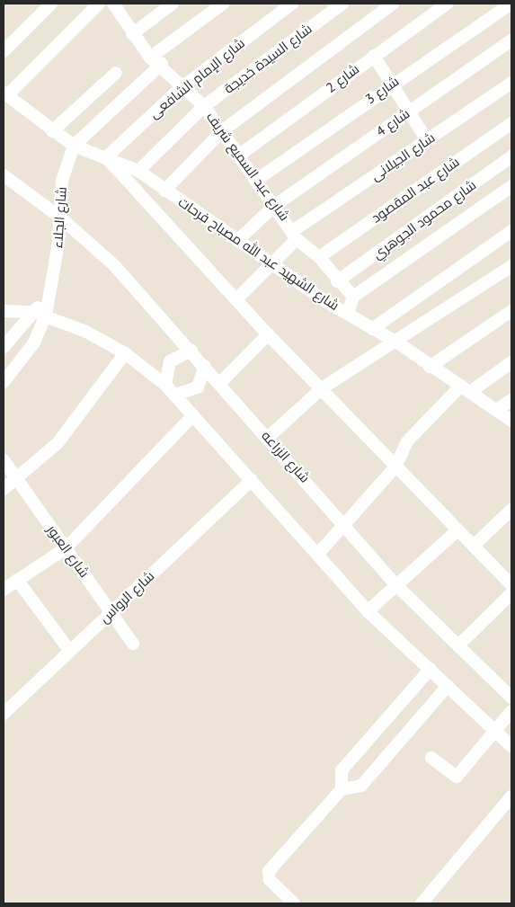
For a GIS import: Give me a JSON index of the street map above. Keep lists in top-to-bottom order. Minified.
{"streets":{"street":["شارع السيدة خديجة","شارع الإمام الشافعى","شارع 2","شارع 3","شارع 4","شارع الجيلانى","شارع عبد السميع شريف","شارع عبد المقصود","شارع الجلاء","شارع محمود الجوهري","شارع الشهيد عبد الله مصباح فرحات","شارع الزراعه","شارع العبور","شارع الرواس"]},"crossings":[["شارع السيدة خديجة","شارع عبد السميع شريف"],["شارع السيدة خديجة","شارع الشهيد عبد الله مصباح فرحات"],["شارع الإمام الشافعى","شارع عبد السميع شريف"],["شارع الإمام الشافعى","شارع الشهيد عبد الله مصباح فرحات"],["شارع 2","شارع عبد السميع شريف"],["شارع 3","شارع عبد السميع شريف"],["شارع 4","شارع عبد السميع شريف"],["شارع 4","شارع الشهيد عبد الله مصباح فرحات"],["شارع الجيلانى","شارع عبد السميع شريف"],["شارع الجيلانى","شارع الشهيد عبد الله مصباح فرحات"],["شارع عبد السميع شريف","شارع عبد المقصود"],["شارع عبد السميع شريف","شارع محمود الجوهري"],["شارع الجلاء","شارع الشهيد عبد الله مصباح فرحات"],["شارع الجلاء","شارع الزراعه"],["شارع العبور","شارع الرواس"]]}
